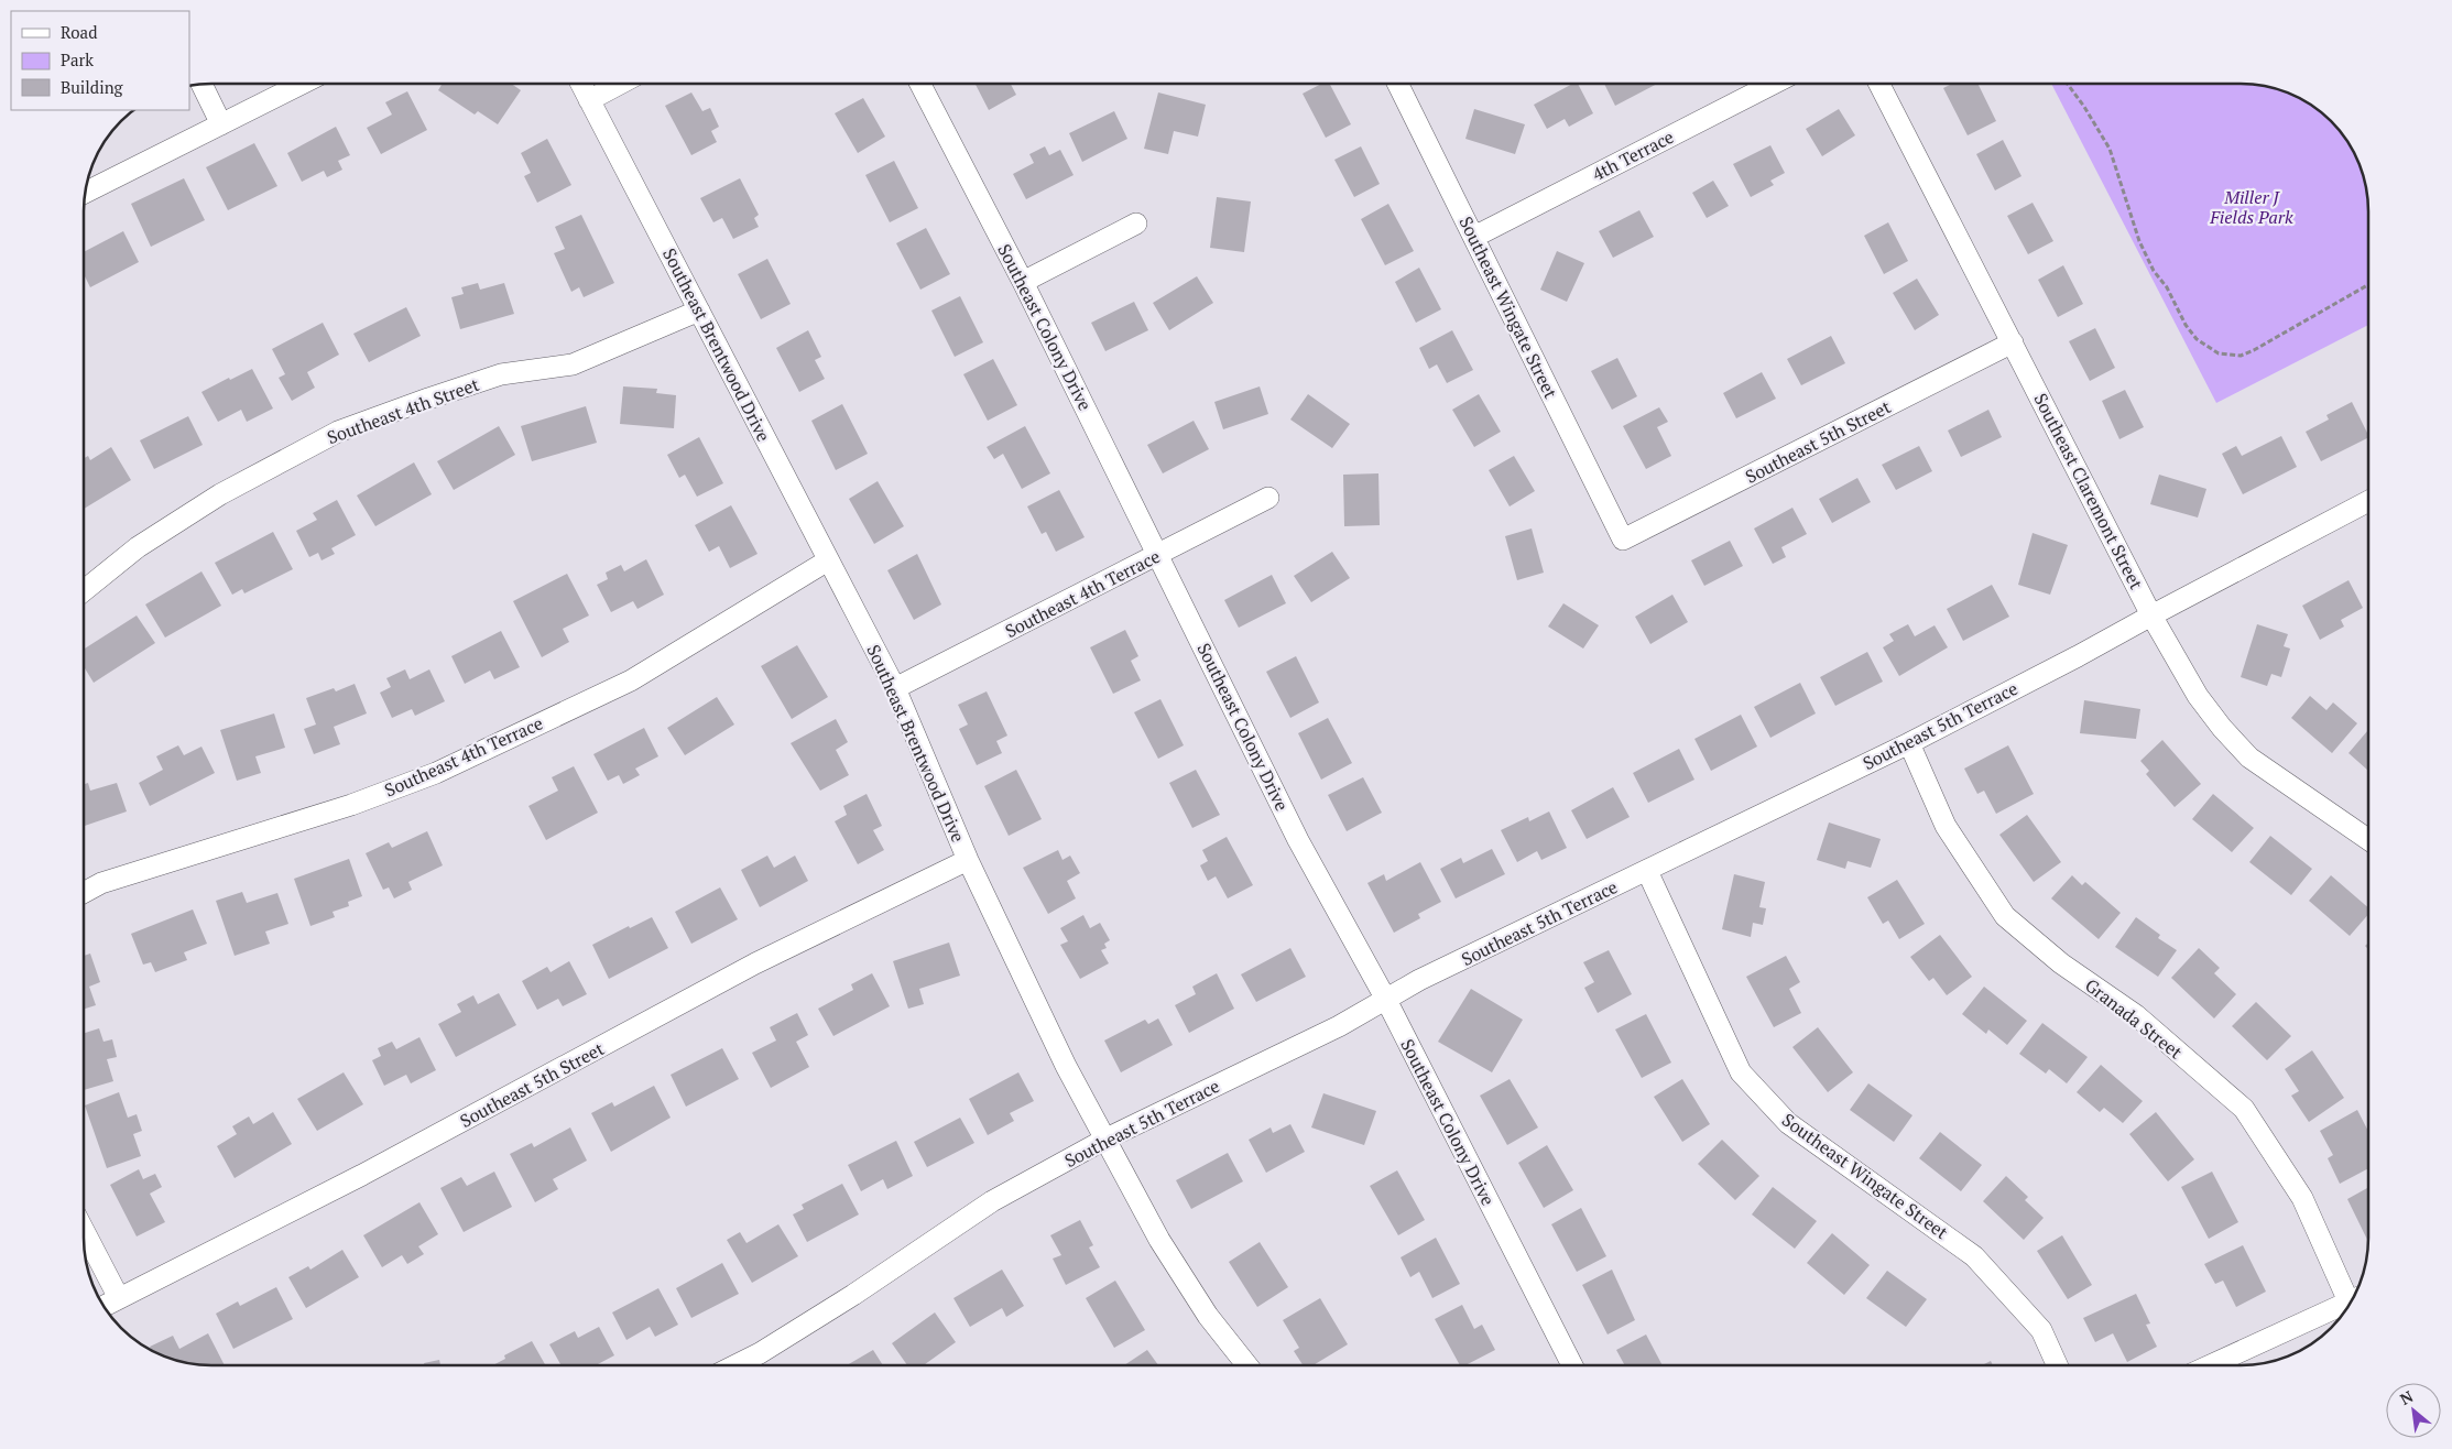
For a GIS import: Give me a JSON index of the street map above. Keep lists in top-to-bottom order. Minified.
{"streets":{"street":["4th Terrace","Southeast Wingate Street","Southeast Colony Drive","Southeast Brentwood Drive","Southeast 4th Street","Southeast 5th Street","Southeast Claremont Street","Southeast 4th Terrace","Southeast 5th Terrace","Granada Street"]},"crossings":[["4th Terrace","Southeast Wingate Street"],["Southeast Wingate Street","Southeast 5th Street"],["Southeast Wingate Street","Southeast 5th Terrace"],["Southeast Colony Drive","Southeast 4th Terrace"],["Southeast Colony Drive","Southeast 5th Terrace"],["Southeast Brentwood Drive","Southeast 4th Street"],["Southeast Brentwood Drive","Southeast 5th Street"],["Southeast Brentwood Drive","Southeast 4th Terrace"],["Southeast Brentwood Drive","Southeast 5th Terrace"],["Southeast 5th Street","Southeast Claremont Street"],["Southeast Claremont Street","Southeast 5th Terrace"],["Southeast 5th Terrace","Granada Street"]],"parks":["Miller J Fields Park"],"legend":["Road","Park","Building"],"north":"top left"}
